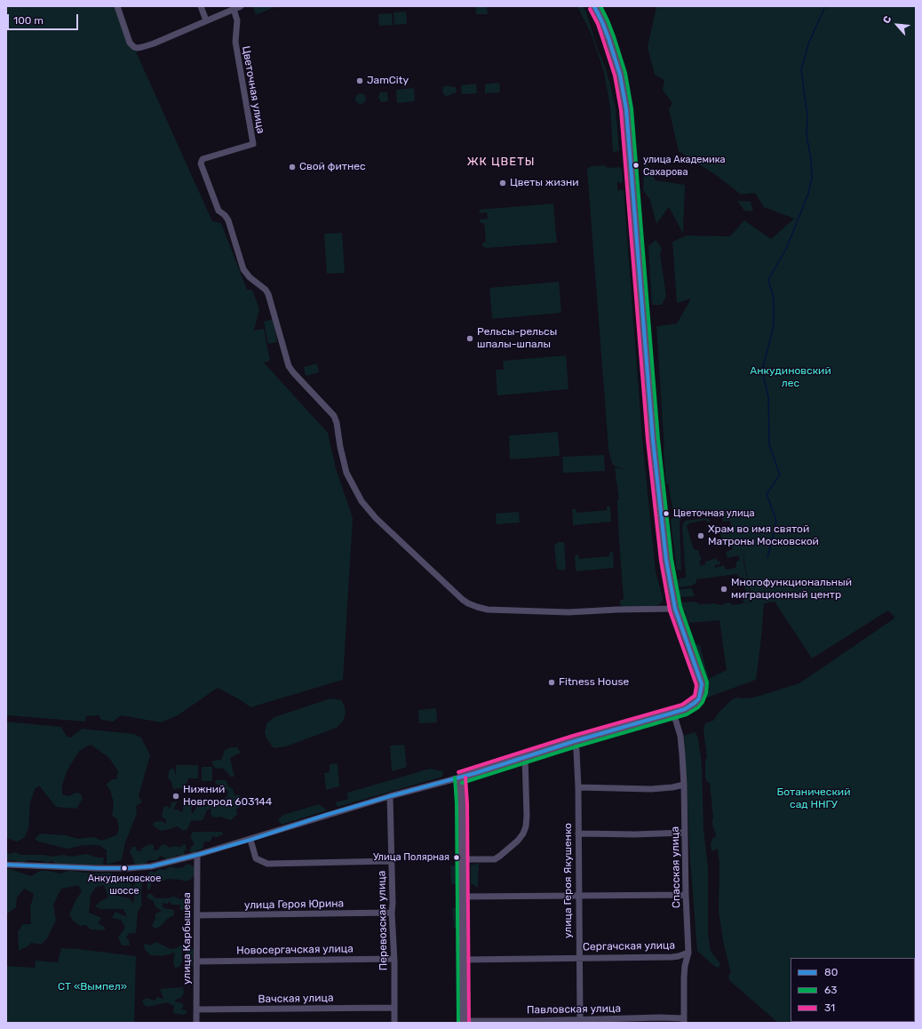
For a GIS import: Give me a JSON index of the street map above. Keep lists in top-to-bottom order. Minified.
{"streets":{"street":["Цветочная улица","Спасская улица","улица Героя Якушенко","улица Героя Юрина","Перевозская улица","улица Карбышева","Сергачская улица","Новосергачская улица","Вачская улица","Павловская улица"]},"crossings":[["Спасская улица","Сергачская улица"],["Спасская улица","Павловская улица"],["улица Героя Якушенко","Сергачская улица"],["улица Героя Якушенко","Павловская улица"],["улица Героя Юрина","Перевозская улица"],["улица Героя Юрина","улица Карбышева"],["Перевозская улица","Новосергачская улица"],["Перевозская улица","Вачская улица"],["улица Карбышева","Новосергачская улица"],["улица Карбышева","Вачская улица"]],"districts":["ЖК ЦВЕТЫ"],"parks":["Анкудиновский лес","Ботанический сад ННГУ","СТ «Вымпел»"],"places":["JamCity","улица Академика Сахарова","Свой фитнес","Цветы жизни","Рельсы-рельсы шпалы-шпалы","Цветочная улица","Храм во имя святой Матроны Московской","Многофункциональный миграционный центр","Fitness House","Нижний Новгород 603144","Улица Полярная","Анкудиновское шоссе"],"lines":["transit line 80","transit line 63","transit line 31"],"legend":["80","63","31"],"scale_bar":"100 m","north":"top left"}
